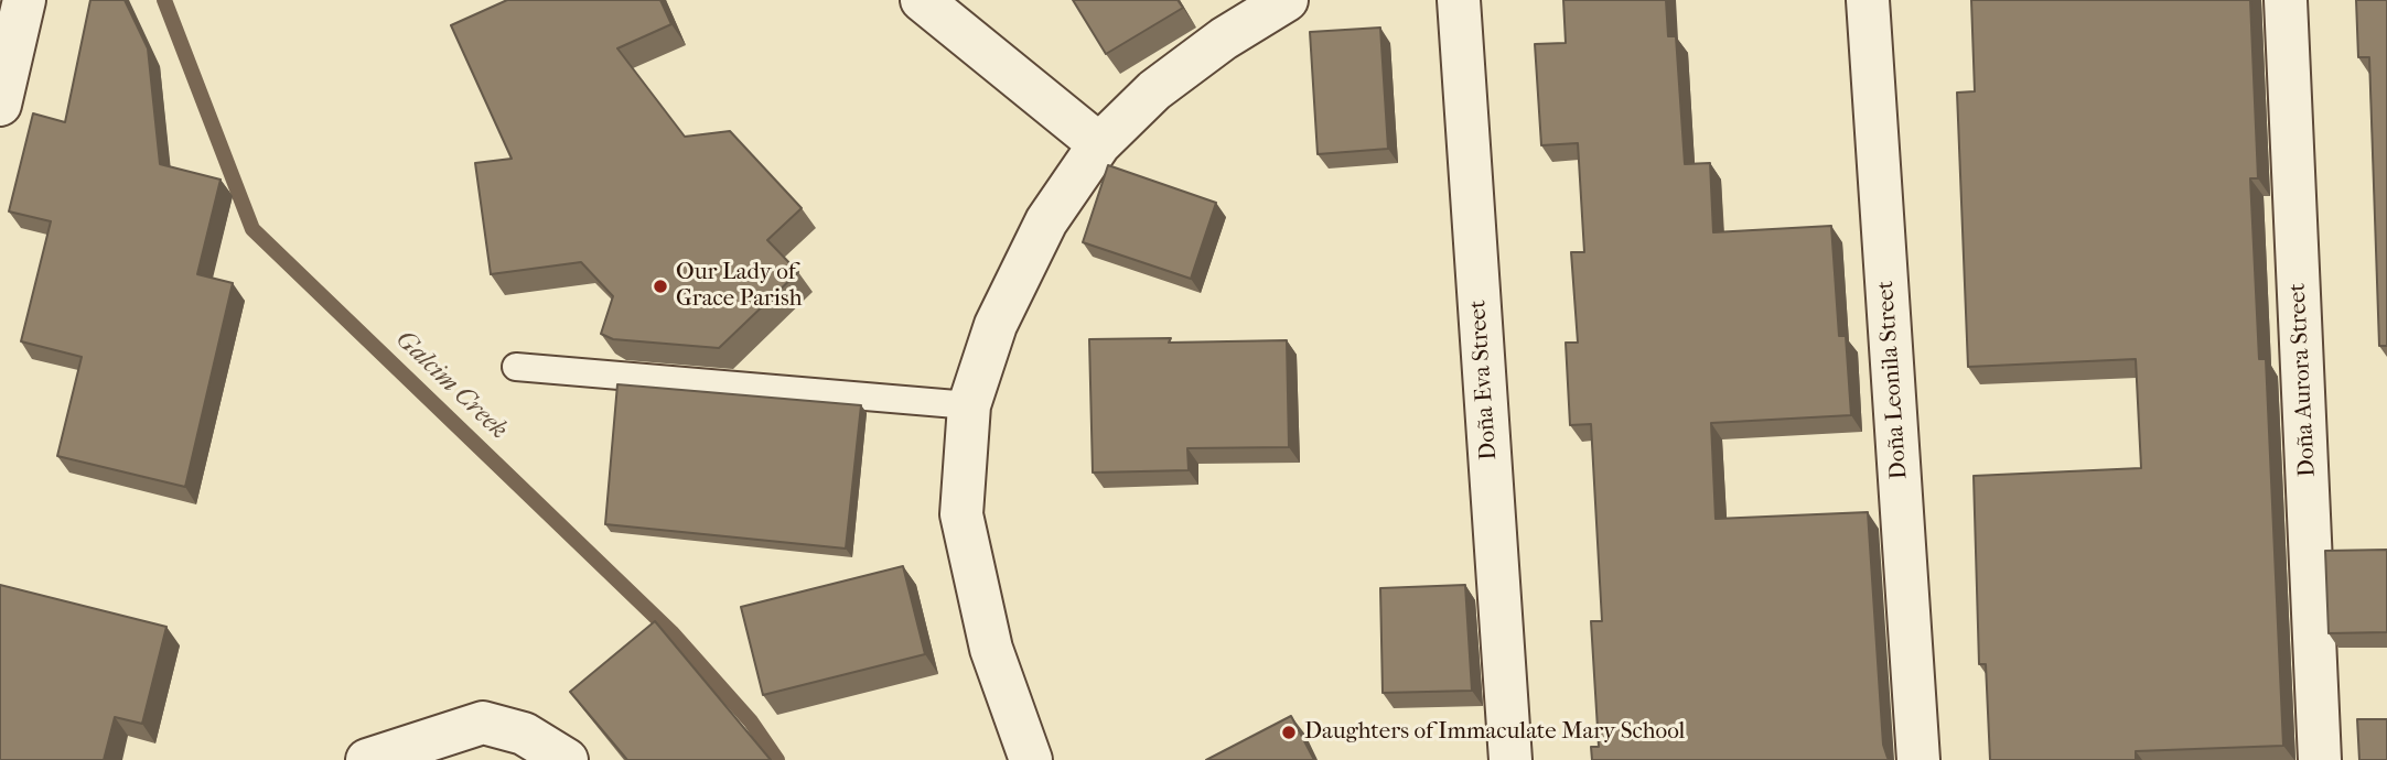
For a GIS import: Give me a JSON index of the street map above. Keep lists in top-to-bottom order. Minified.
{"streets":{"street":["Doña Eva Street","Doña Leonila Street","Doña Aurora Street"]},"water":["Galcim Creek"],"places":["Our Lady of Grace Parish","Daughters of Immaculate Mary School"]}
